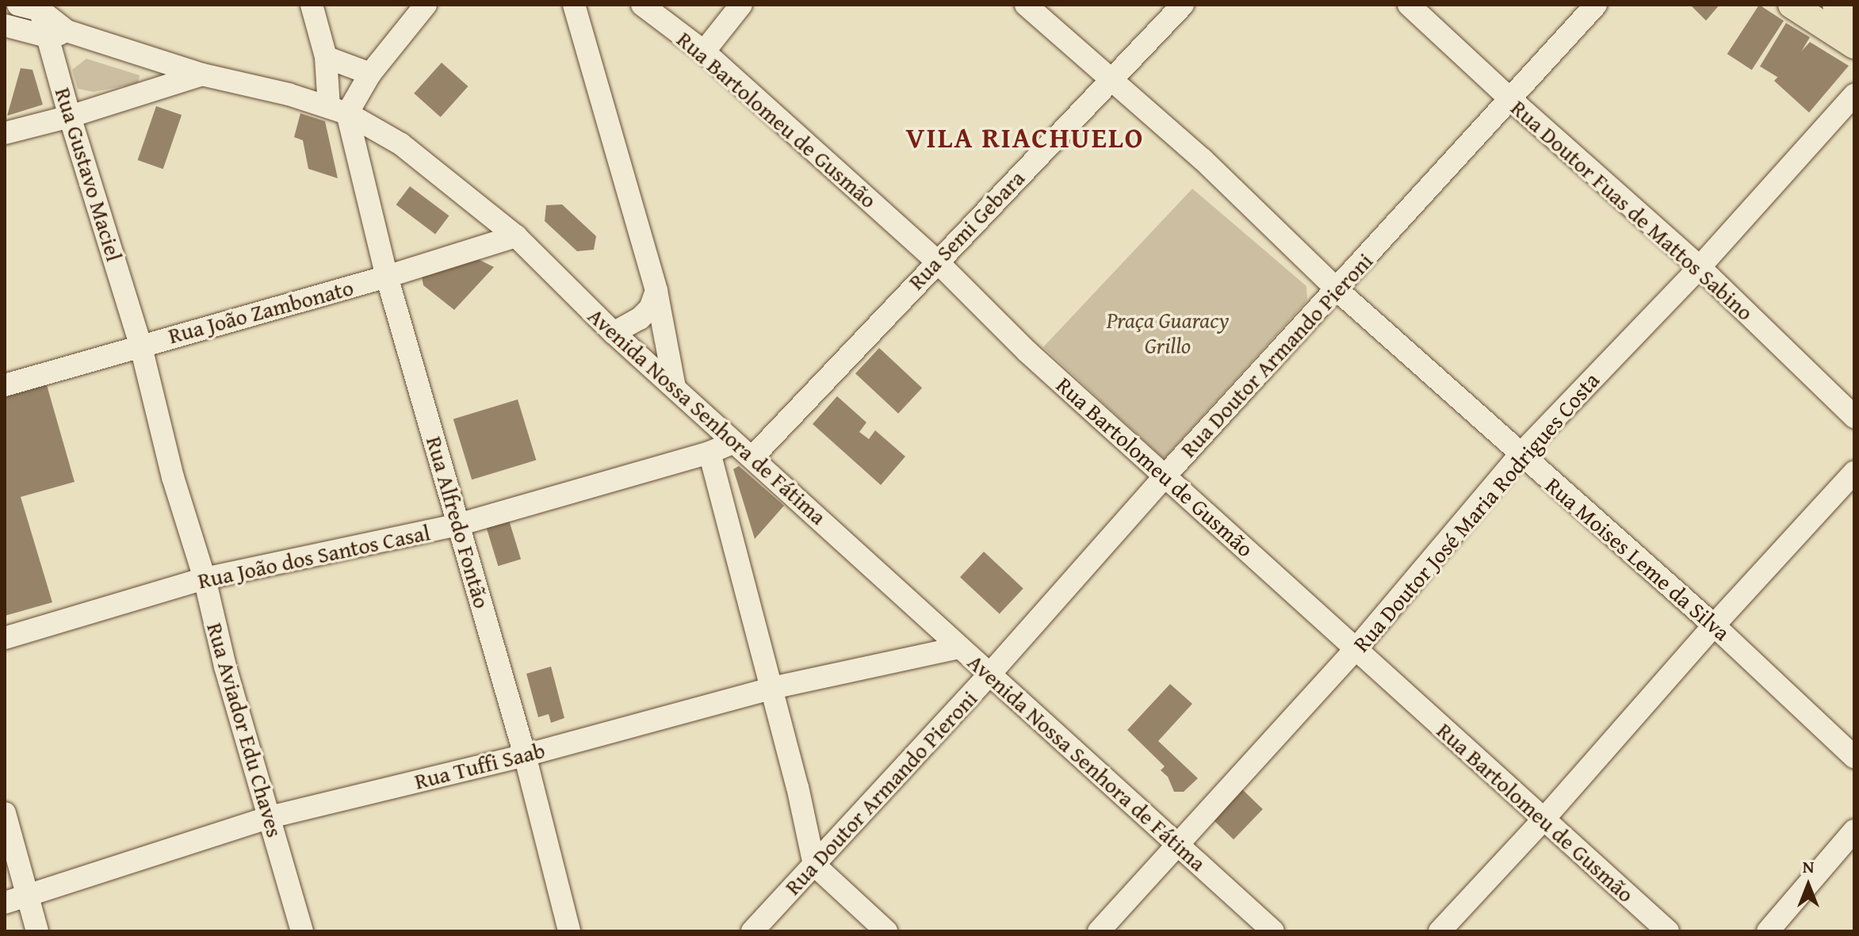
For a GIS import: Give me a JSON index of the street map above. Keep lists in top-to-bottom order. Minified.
{"streets":{"street":["Rua Bartolomeu de Gusmão","Rua Gustavo Maciel","Rua Doutor Fuas de Mattos Sabino","Rua Semi Gebara","Rua João Zambonato","Rua Doutor Armando Pieroni","Avenida Nossa Senhora de Fátima","Rua Doutor José Maria Rodrigues Costa","Rua Alfredo Fontão","Rua João dos Santos Casal","Rua Moises Leme da Silva","Rua Aviador Edu Chaves","Rua Tuffi Saab"]},"crossings":[["Rua Bartolomeu de Gusmão","Rua Semi Gebara"],["Rua Bartolomeu de Gusmão","Rua Doutor Armando Pieroni"],["Rua Bartolomeu de Gusmão","Rua Doutor José Maria Rodrigues Costa"],["Rua Gustavo Maciel","Rua João Zambonato"],["Rua Gustavo Maciel","Avenida Nossa Senhora de Fátima"],["Rua Gustavo Maciel","Rua Aviador Edu Chaves"],["Rua Doutor Fuas de Mattos Sabino","Rua Doutor Armando Pieroni"],["Rua Doutor Fuas de Mattos Sabino","Rua Doutor José Maria Rodrigues Costa"],["Rua Semi Gebara","Avenida Nossa Senhora de Fátima"],["Rua Semi Gebara","Rua Moises Leme da Silva"],["Rua João Zambonato","Avenida Nossa Senhora de Fátima"],["Rua João Zambonato","Rua Alfredo Fontão"],["Rua João Zambonato","Rua Aviador Edu Chaves"],["Rua Doutor Armando Pieroni","Avenida Nossa Senhora de Fátima"],["Rua Doutor Armando Pieroni","Rua Moises Leme da Silva"],["Avenida Nossa Senhora de Fátima","Rua Doutor José Maria Rodrigues Costa"],["Avenida Nossa Senhora de Fátima","Rua Alfredo Fontão"],["Avenida Nossa Senhora de Fátima","Rua João dos Santos Casal"],["Avenida Nossa Senhora de Fátima","Rua Tuffi Saab"],["Rua Doutor José Maria Rodrigues Costa","Rua Moises Leme da Silva"],["Rua Alfredo Fontão","Rua João dos Santos Casal"],["Rua Alfredo Fontão","Rua Tuffi Saab"],["Rua João dos Santos Casal","Rua Aviador Edu Chaves"],["Rua Aviador Edu Chaves","Rua Tuffi Saab"]],"districts":["VILA RIACHUELO"],"parks":["Praça Guaracy Grillo"],"north":"top"}
